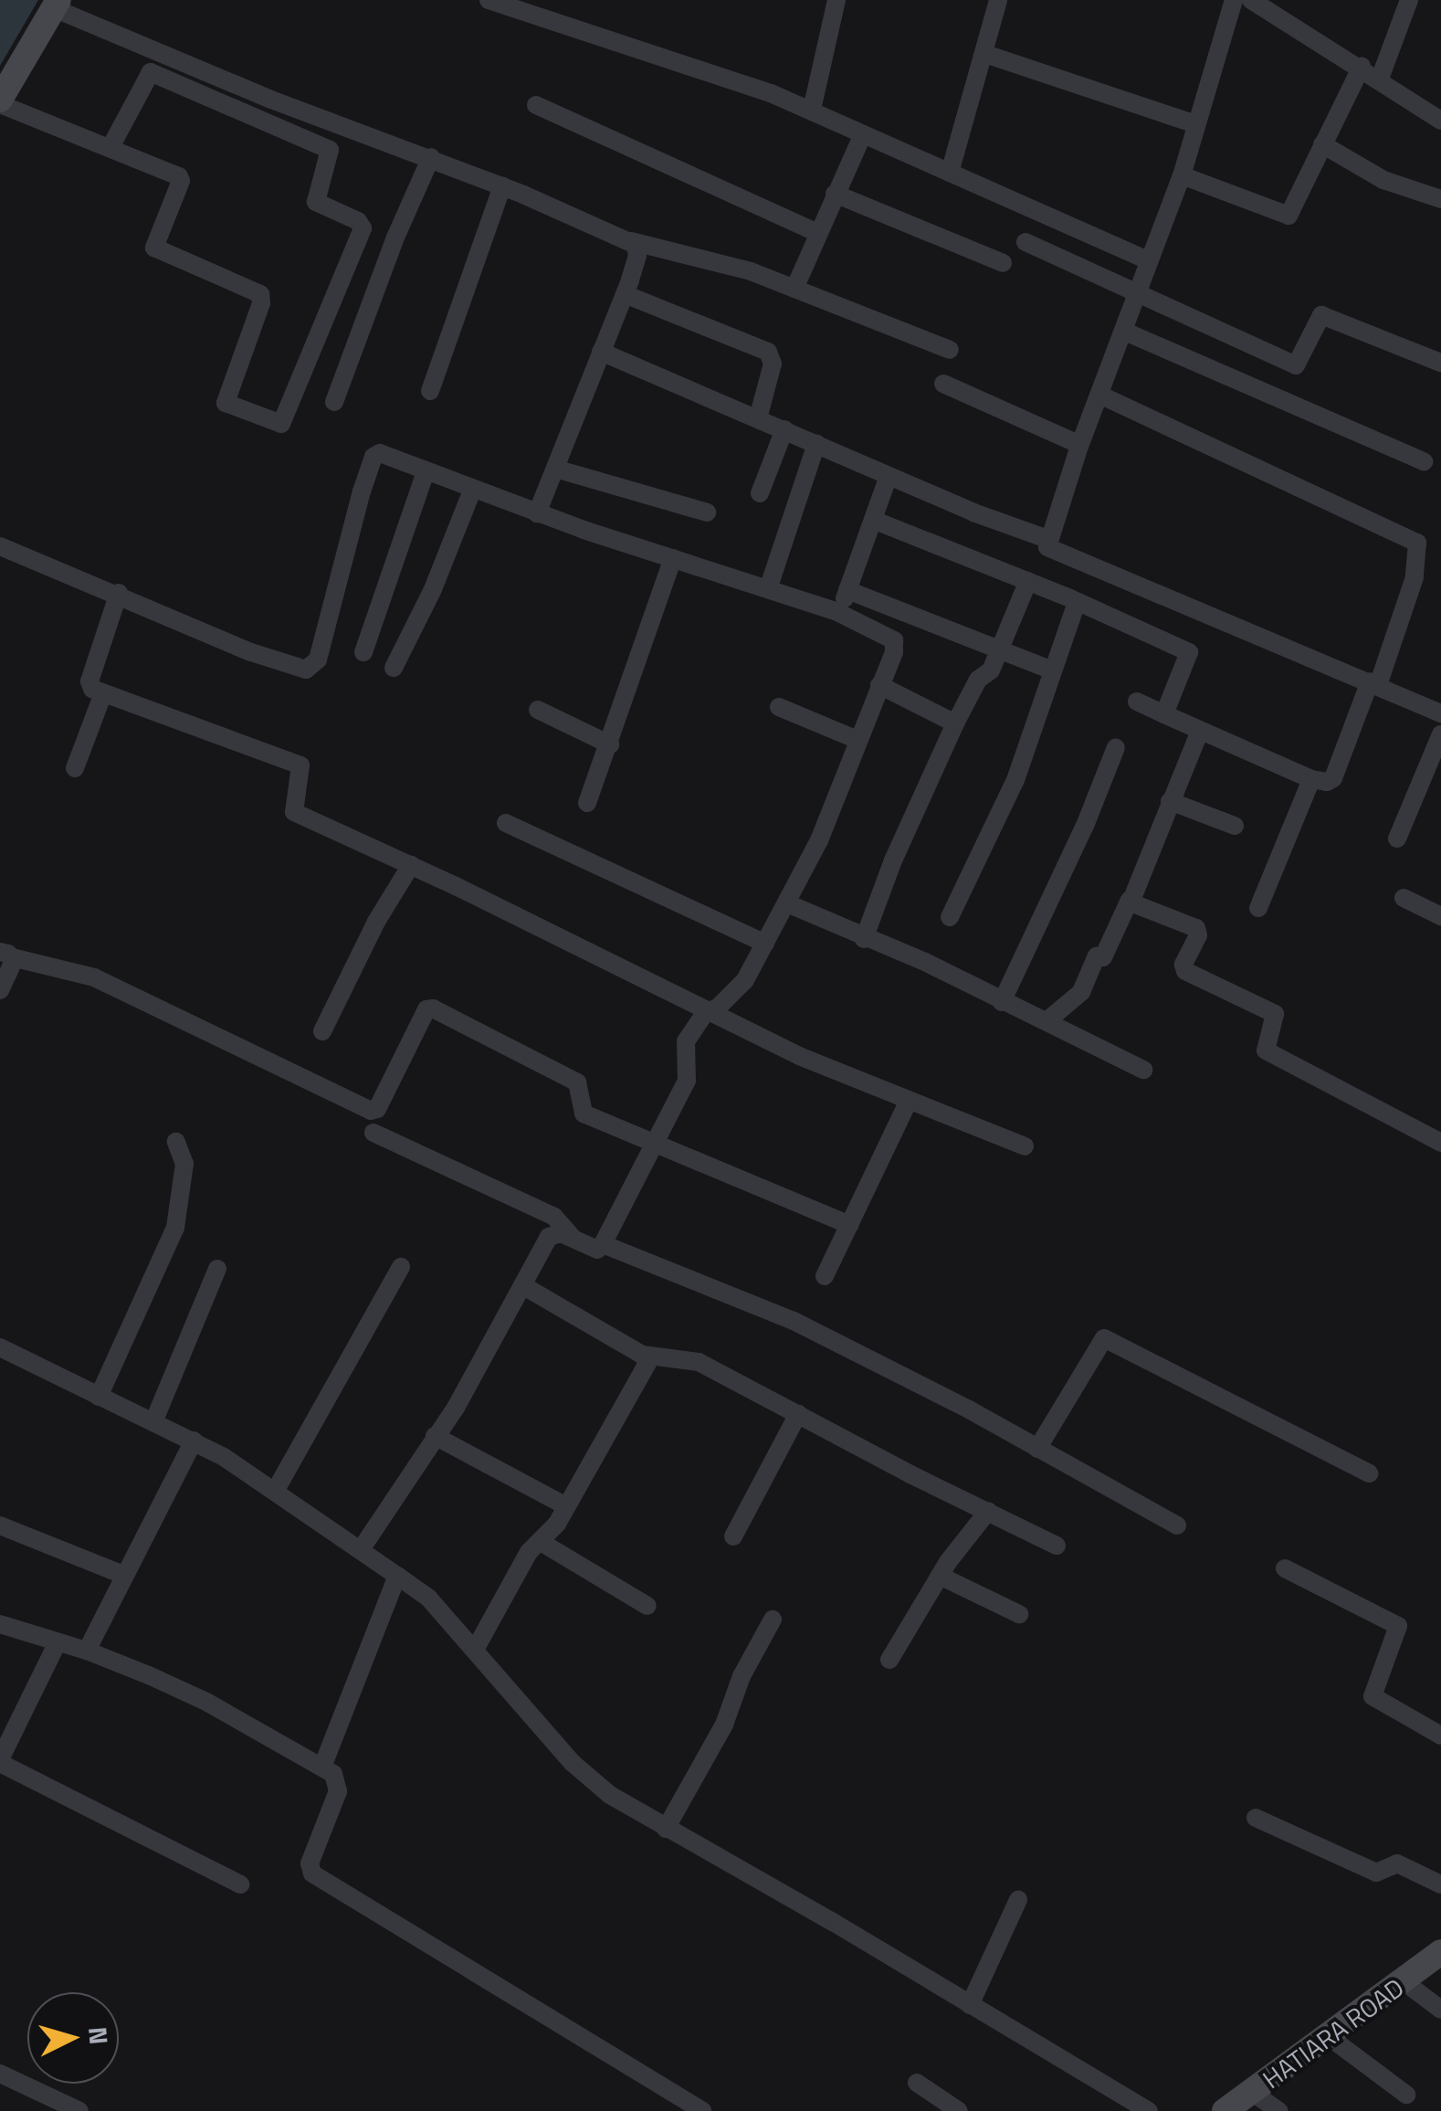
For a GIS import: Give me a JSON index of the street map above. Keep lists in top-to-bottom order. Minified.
{"streets":{"street":["HATIARA ROAD"]},"north":"right"}
